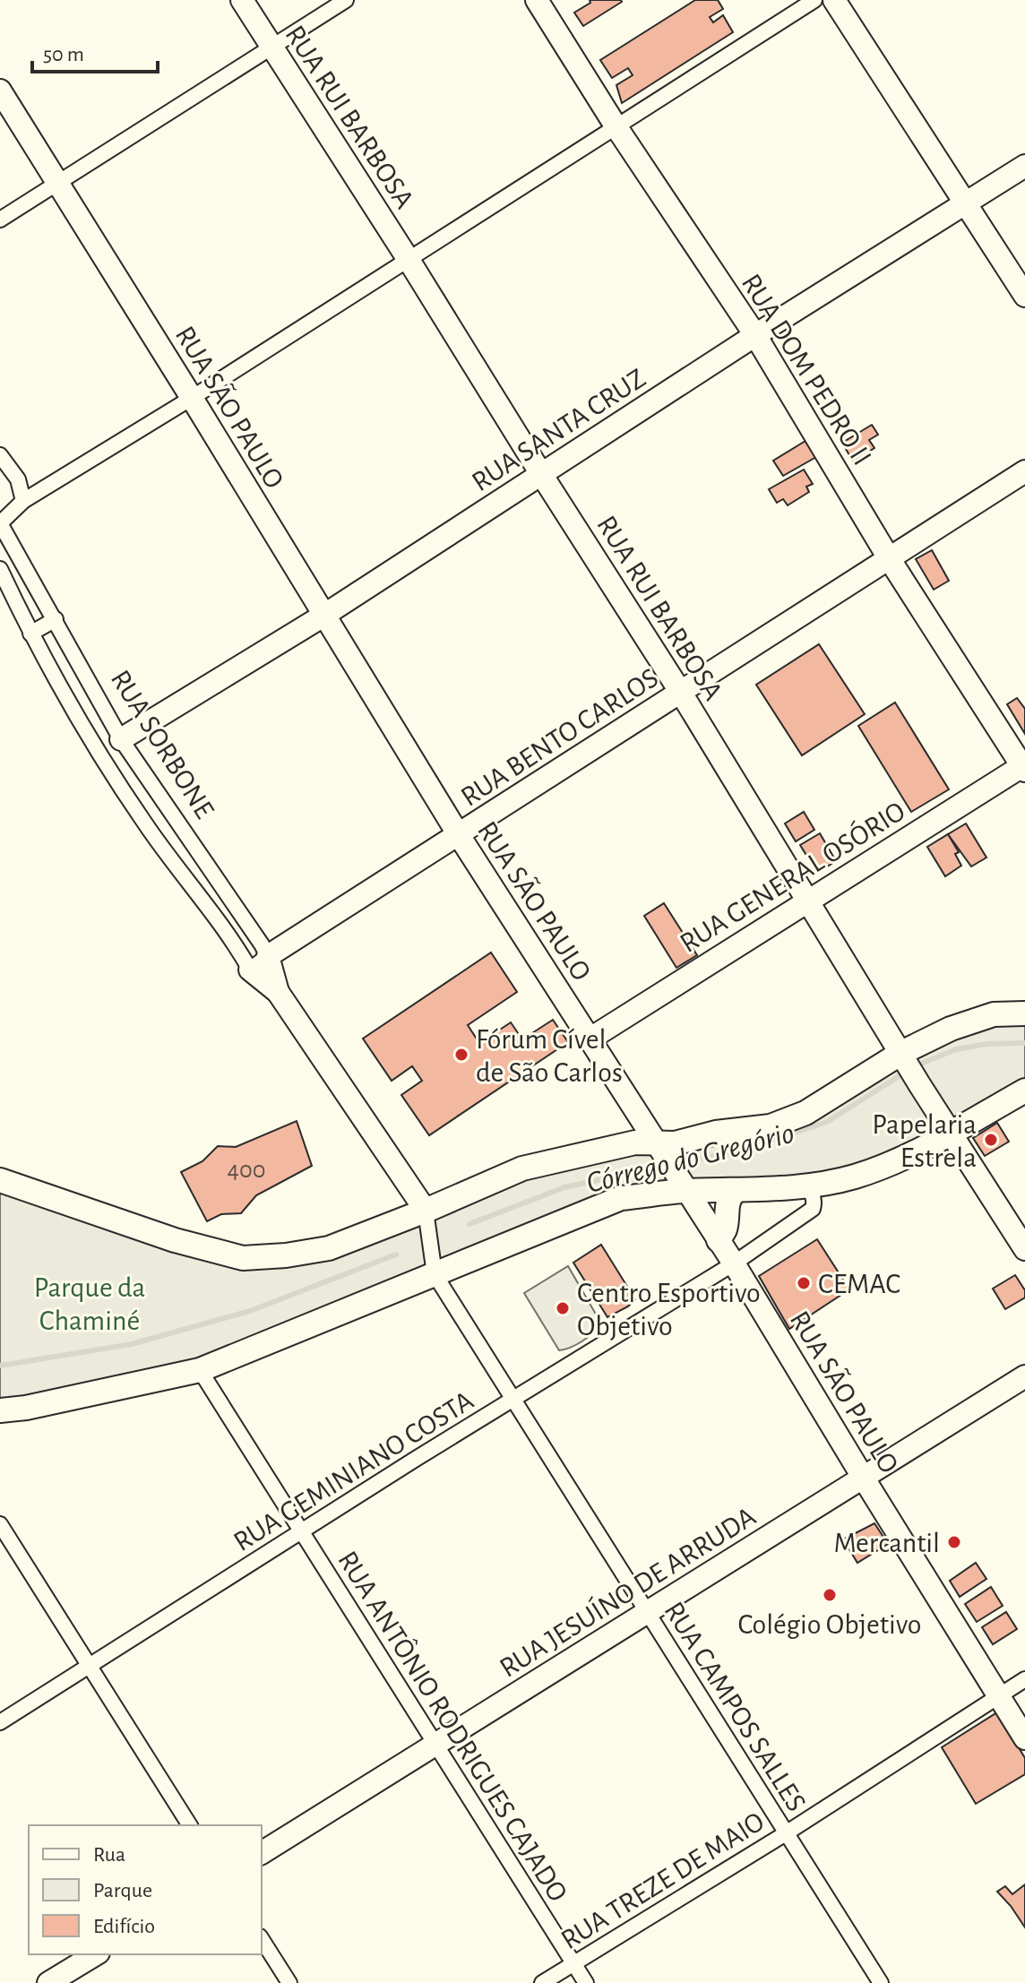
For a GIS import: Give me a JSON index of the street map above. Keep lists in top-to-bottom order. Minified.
{"streets":{"street":["RUA RUI BARBOSA","RUA DOM PEDRO II","RUA SÃO PAULO","RUA SANTA CRUZ","RUA BENTO CARLOS","RUA SORBONE","RUA GENERAL OSÓRIO","RUA GEMINIANO COSTA","RUA JESUÍNO DE ARRUDA","RUA CAMPOS SALLES","RUA ANTÔNIO RODRIGUES CAJADO","RUA TREZE DE MAIO"]},"crossings":[["RUA RUI BARBOSA","RUA SANTA CRUZ"],["RUA RUI BARBOSA","RUA BENTO CARLOS"],["RUA RUI BARBOSA","RUA SORBONE"],["RUA RUI BARBOSA","RUA GENERAL OSÓRIO"],["RUA DOM PEDRO II","RUA SANTA CRUZ"],["RUA DOM PEDRO II","RUA BENTO CARLOS"],["RUA DOM PEDRO II","RUA SORBONE"],["RUA DOM PEDRO II","RUA GENERAL OSÓRIO"],["RUA SÃO PAULO","RUA SANTA CRUZ"],["RUA SÃO PAULO","RUA BENTO CARLOS"],["RUA SÃO PAULO","RUA SORBONE"],["RUA SÃO PAULO","RUA GENERAL OSÓRIO"],["RUA SÃO PAULO","RUA GEMINIANO COSTA"],["RUA SÃO PAULO","RUA JESUÍNO DE ARRUDA"],["RUA SÃO PAULO","RUA TREZE DE MAIO"],["RUA SANTA CRUZ","RUA SORBONE"],["RUA BENTO CARLOS","RUA SORBONE"],["RUA SORBONE","RUA CAMPOS SALLES"],["RUA GEMINIANO COSTA","RUA CAMPOS SALLES"],["RUA GEMINIANO COSTA","RUA ANTÔNIO RODRIGUES CAJADO"],["RUA JESUÍNO DE ARRUDA","RUA CAMPOS SALLES"],["RUA JESUÍNO DE ARRUDA","RUA ANTÔNIO RODRIGUES CAJADO"],["RUA CAMPOS SALLES","RUA TREZE DE MAIO"],["RUA ANTÔNIO RODRIGUES CAJADO","RUA TREZE DE MAIO"]],"water":["Córrego do Gregório"],"parks":["Parque da Chaminé"],"places":["Fórum Cível de São Carlos","Papelaria Estrela","CEMAC","Centro Esportivo Objetivo","Mercantil","Colégio Objetivo"],"house_numbers":["400"],"legend":["Rua","Parque","Edifício"],"scale_bar":"50 m"}
